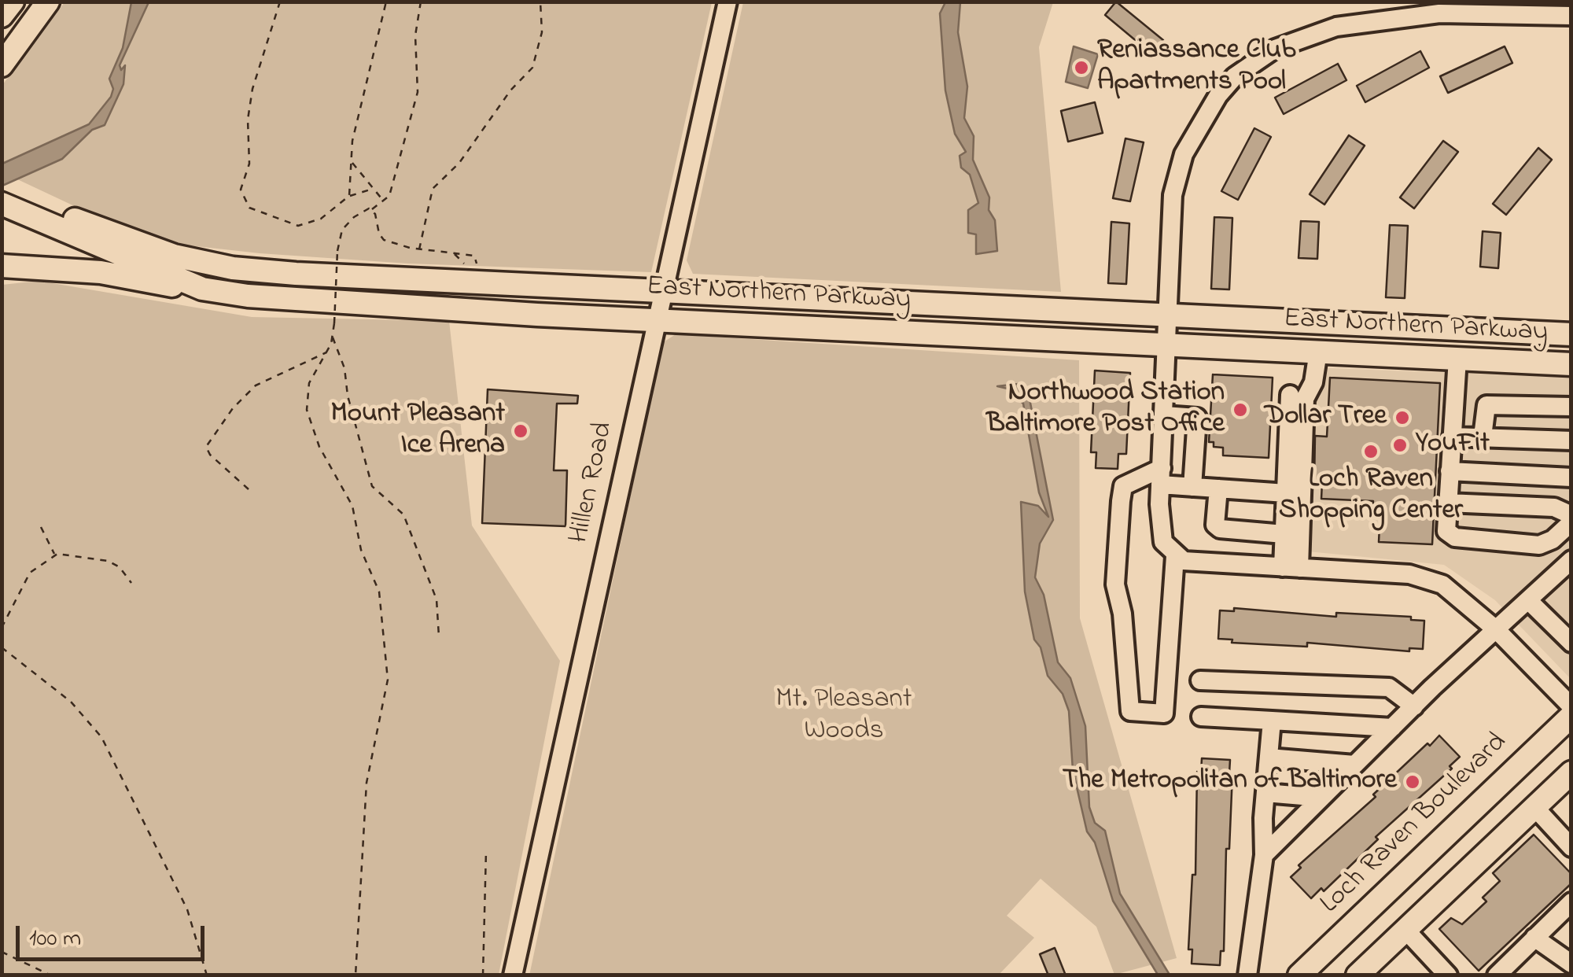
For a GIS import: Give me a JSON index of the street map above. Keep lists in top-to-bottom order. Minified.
{"streets":{"main road":["East Northern Parkway","Loch Raven Boulevard"],"street":["Hillen Road"]},"crossings":[["East Northern Parkway","Hillen Road"]],"parks":["Mt. Pleasant Woods"],"places":["Reniassance Club Apartments Pool","Northwood Station Baltimore Post Office","Dollar Tree","Mount Pleasant Ice Arena","YouFit","Loch Raven Shopping Center","The Metropolitan of Baltimore"],"scale_bar":"100 m"}
